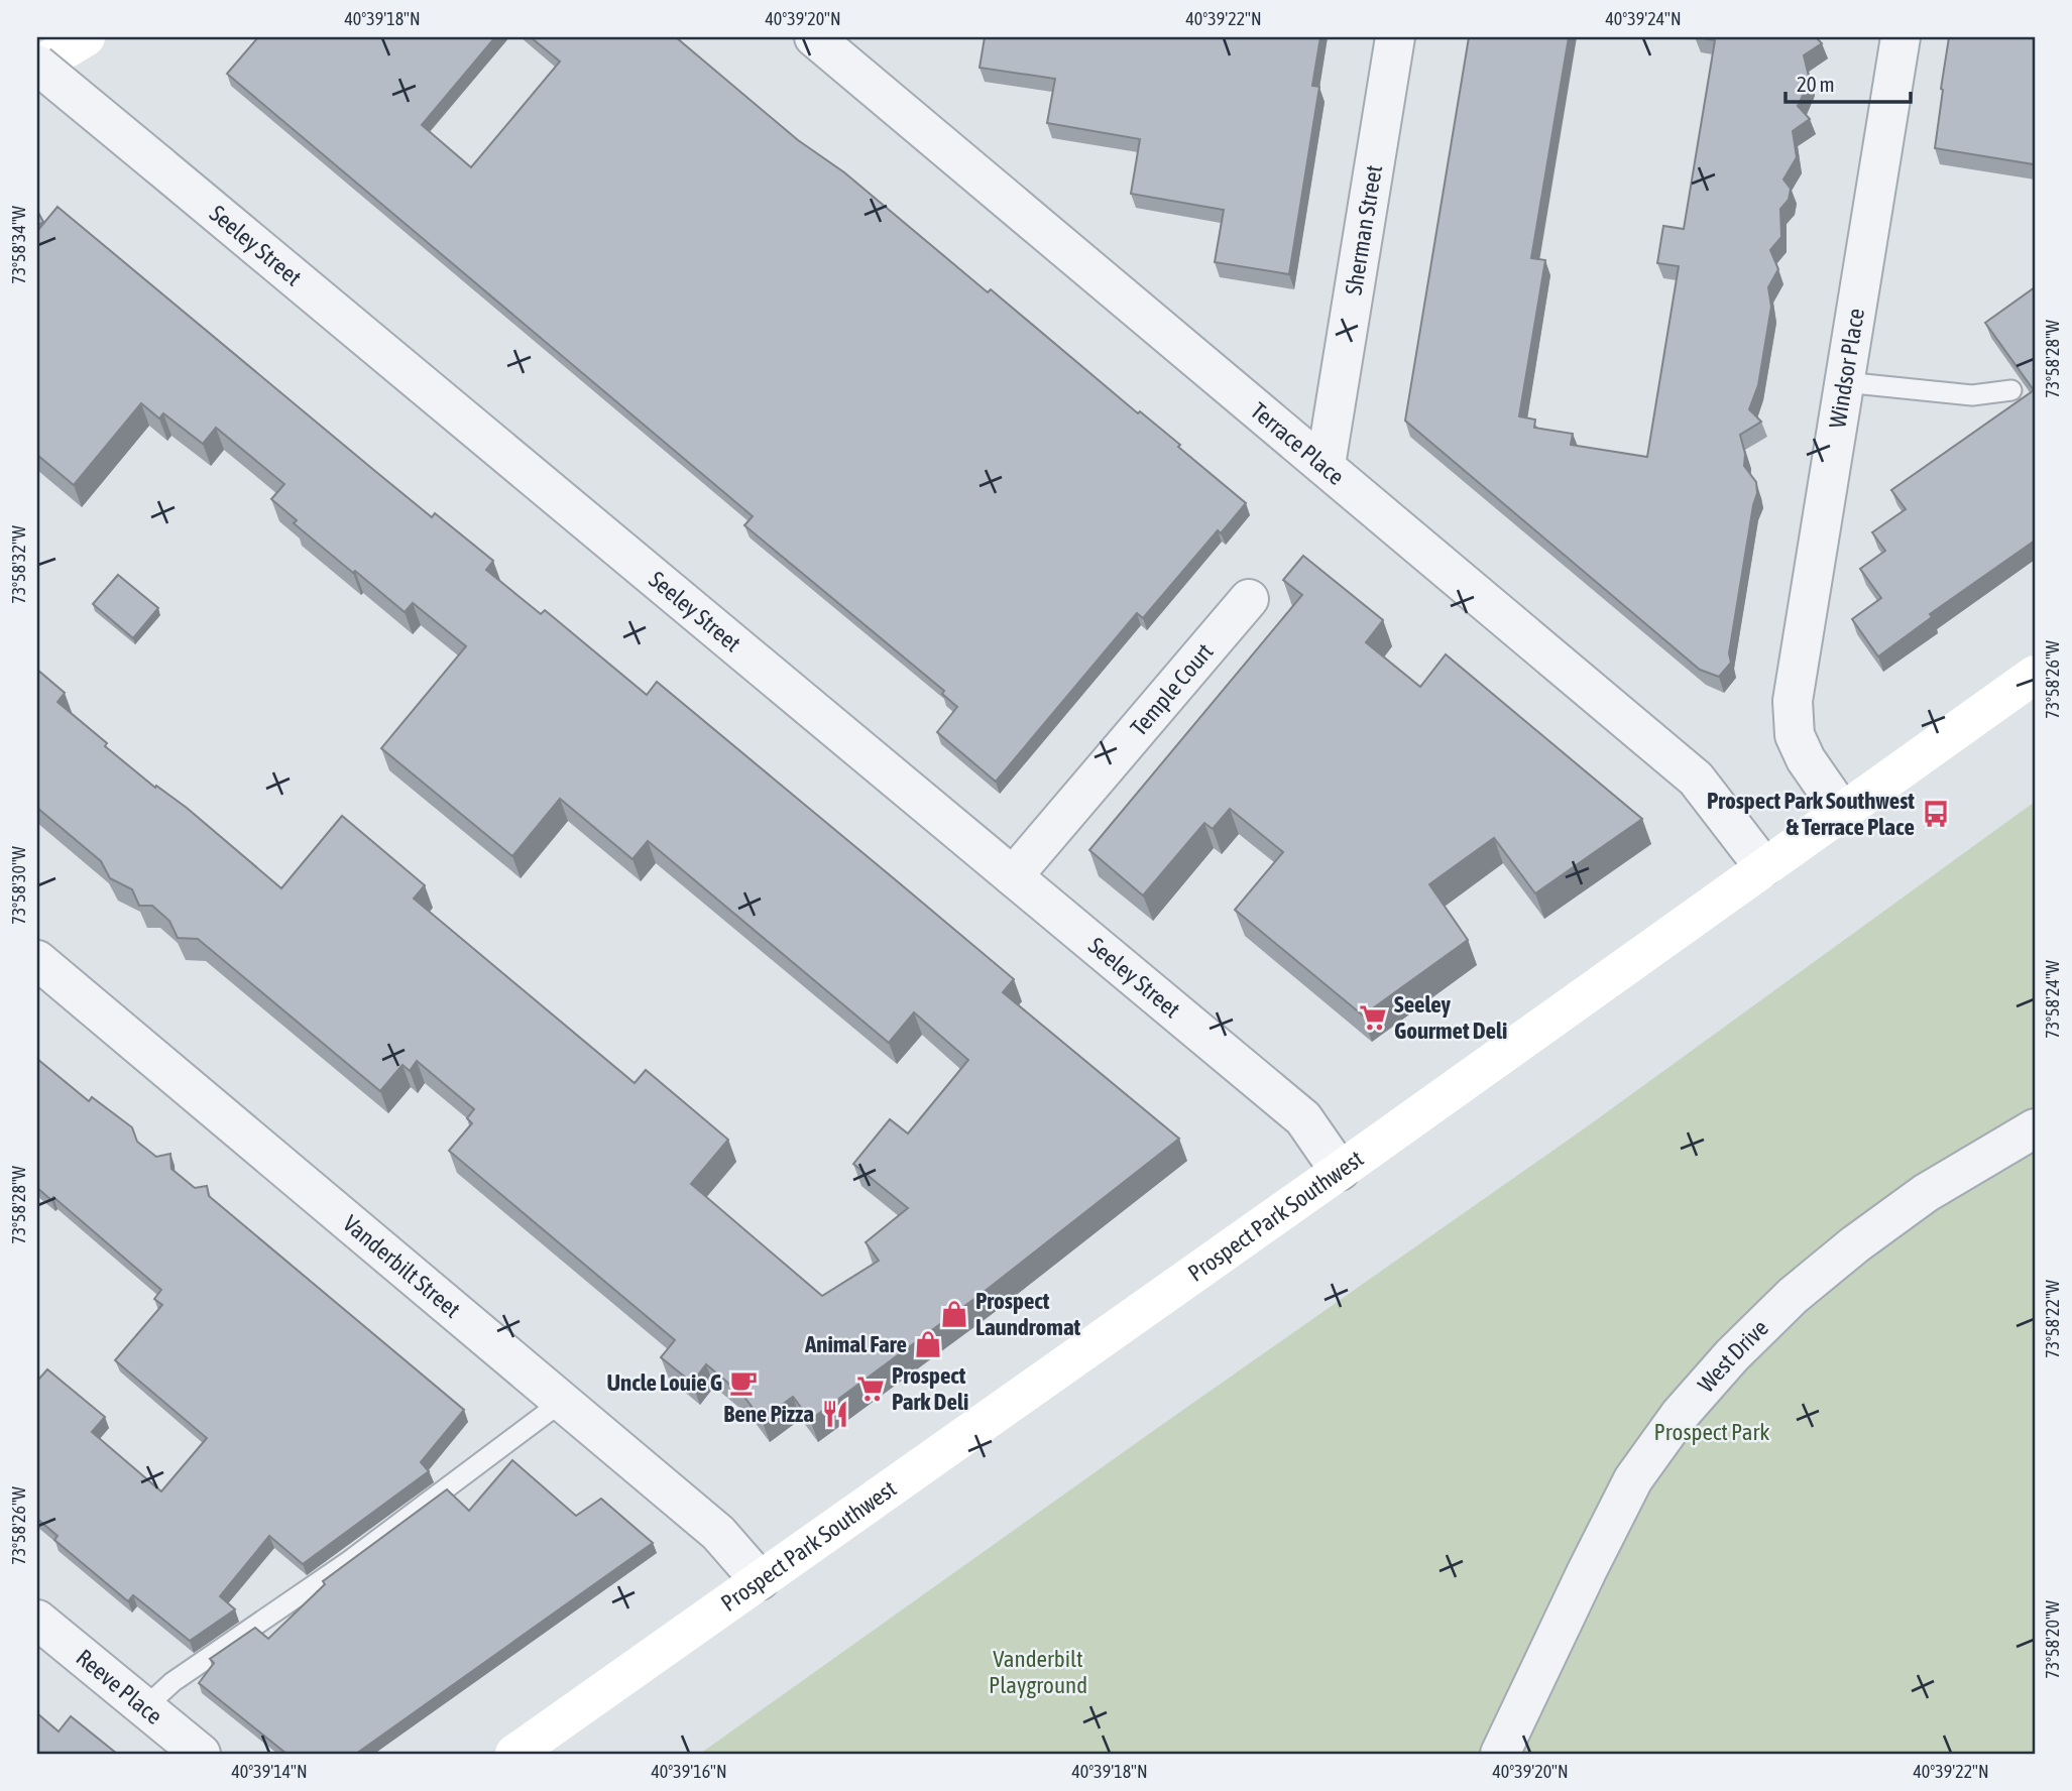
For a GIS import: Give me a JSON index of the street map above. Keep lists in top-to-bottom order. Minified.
{"streets":{"street":["Sherman Street","Seeley Street","Windsor Place","Terrace Place","Temple Court","Prospect Park Southwest","Vanderbilt Street","West Drive","Reeve Place"]},"crossings":[["Sherman Street","Terrace Place"],["Seeley Street","Temple Court"],["Seeley Street","Prospect Park Southwest"],["Windsor Place","Prospect Park Southwest"],["Terrace Place","Prospect Park Southwest"],["Prospect Park Southwest","Vanderbilt Street"]],"parks":["Prospect Park","Vanderbilt Playground"],"places":{"bus stop":["Prospect Park Southwest & Terrace Place"],"supermarket":["Seeley Gourmet Deli","Prospect Park Deli"],"shop":["Prospect Laundromat","Animal Fare"],"cafe":["Uncle Louie G"],"restaurant":["Bene Pizza"]},"scale_bar":"20 m","coordinates":["40°39'18\"N","40°39'20\"N","40°39'22\"N","40°39'24\"N","73°58'34\"W","73°58'28\"W","73°58'32\"W","73°58'26\"W","73°58'30\"W","73°58'24\"W","73°58'22\"W","73°58'20\"W","40°39'14\"N","40°39'16\"N"]}
